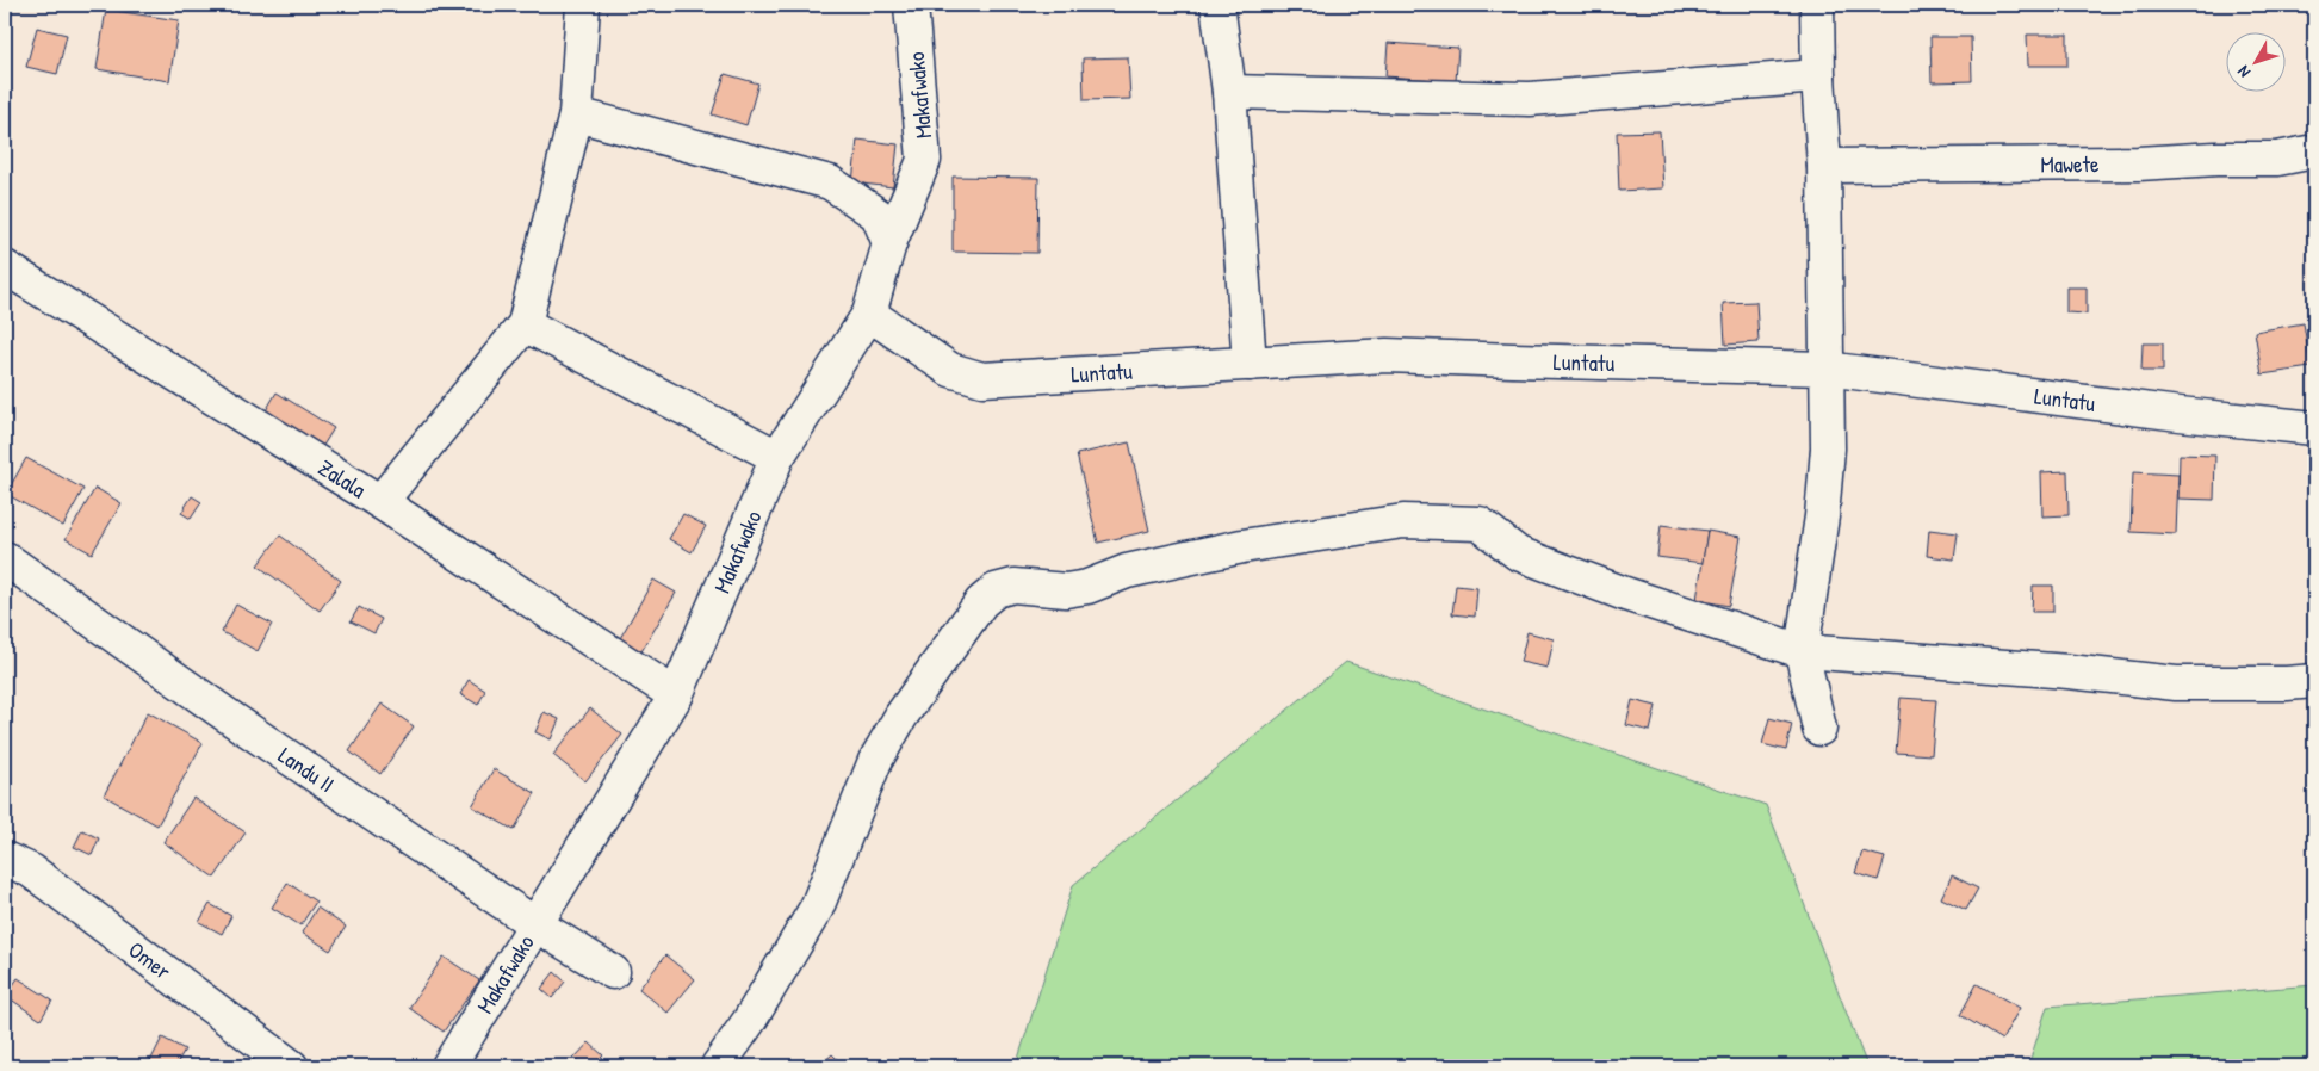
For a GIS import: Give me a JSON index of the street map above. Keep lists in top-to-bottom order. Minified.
{"streets":{"street":["Makafwako","Mawete","Luntatu","Zalala","Landu II","Omer"]},"crossings":[["Makafwako","Luntatu"],["Makafwako","Zalala"],["Makafwako","Landu II"]],"north":"bottom left"}
